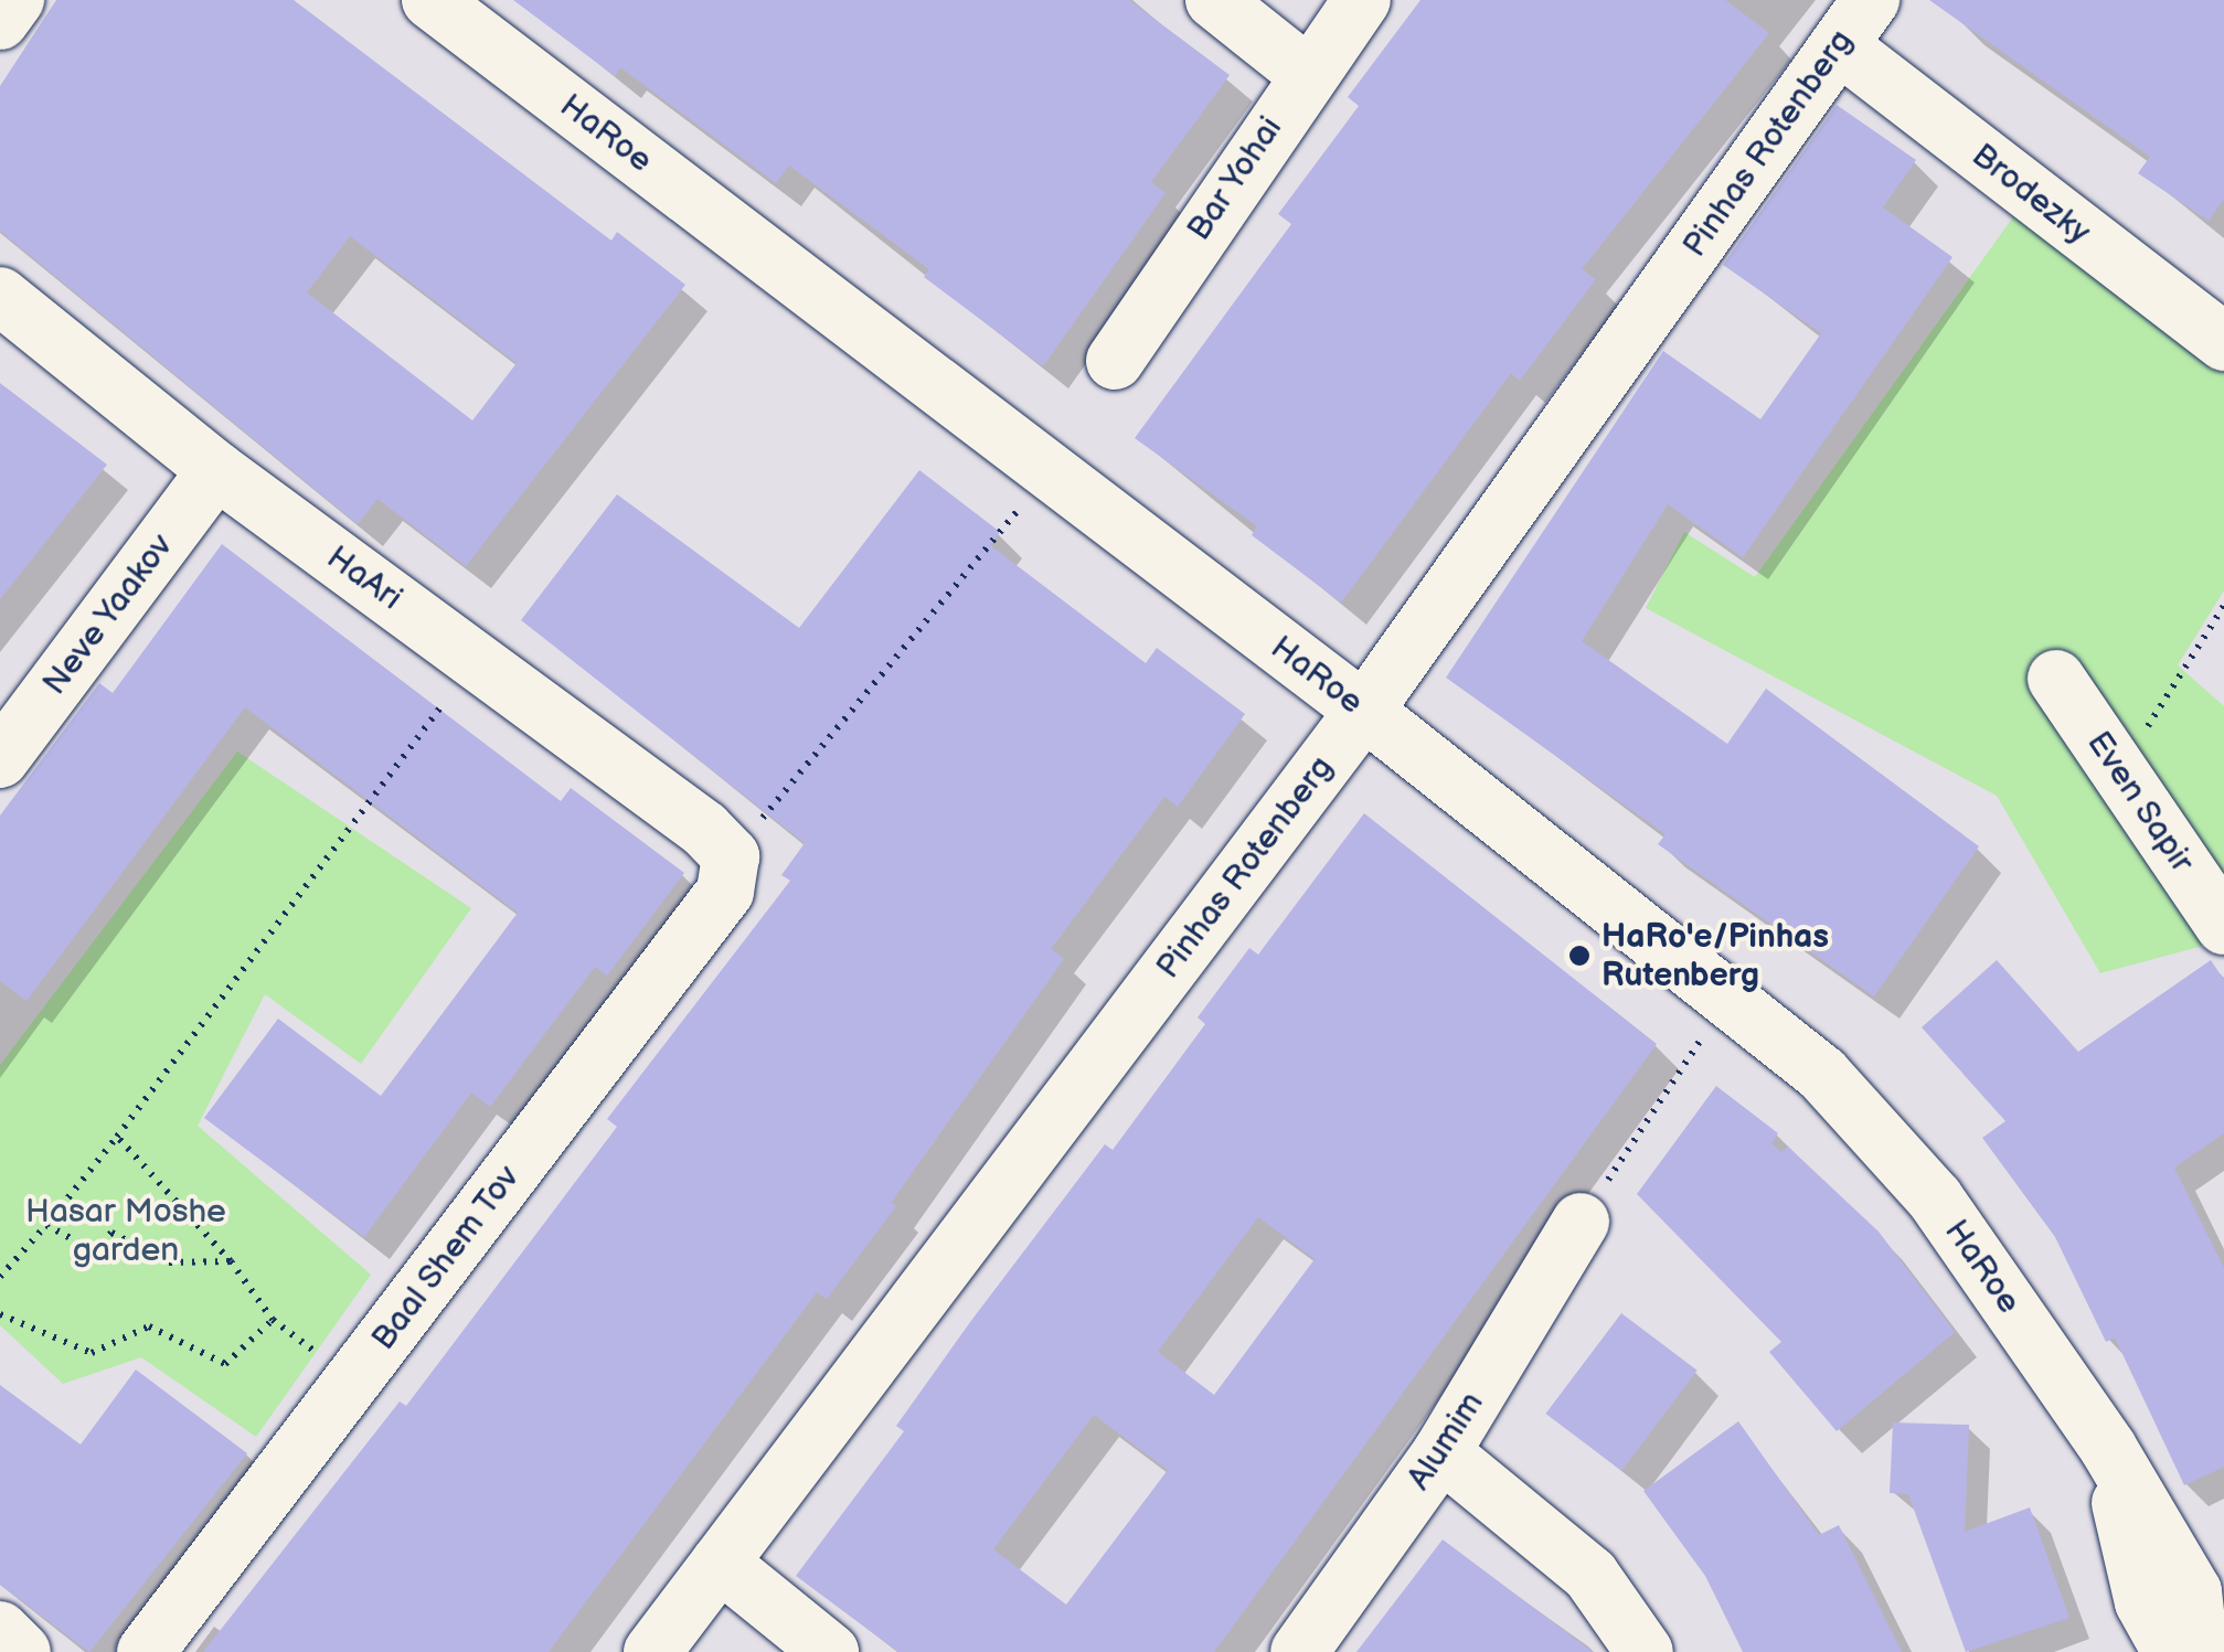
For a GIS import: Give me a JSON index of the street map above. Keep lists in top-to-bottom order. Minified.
{"streets":{"street":["HaRoe","Pinhas Rotenberg","Bar Yohai","Brodezky","HaAri","Neve Yaakov","Even Sapir","Baal Shem Tov","Alumim"]},"crossings":[["HaRoe","Pinhas Rotenberg"],["Pinhas Rotenberg","Brodezky"],["HaAri","Neve Yaakov"],["HaAri","Baal Shem Tov"]],"parks":["Hasar Moshe garden"],"places":["HaRo'e/Pinhas Rutenberg"]}
